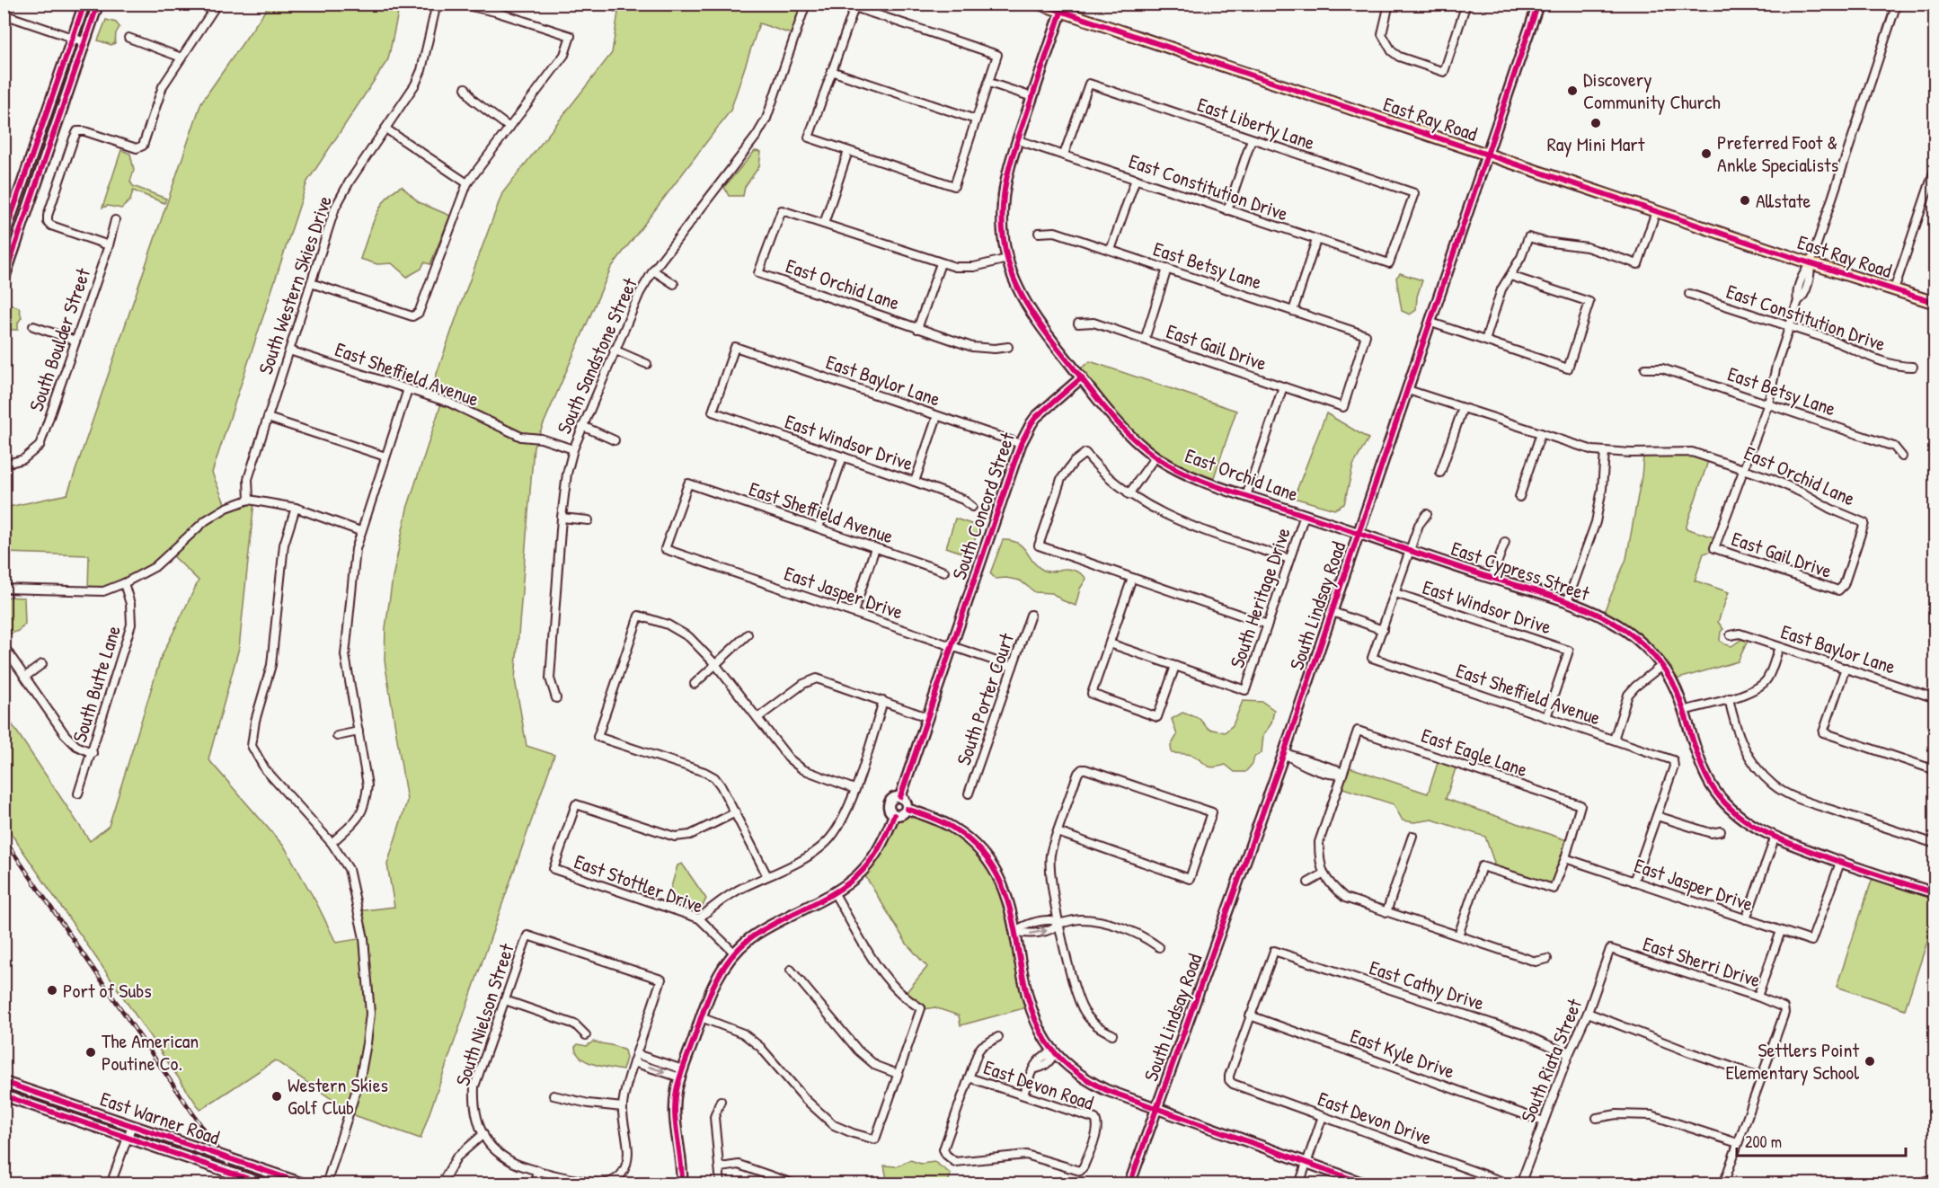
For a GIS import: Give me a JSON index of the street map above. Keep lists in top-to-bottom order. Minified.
{"streets":{"main road":["East Ray Road"],"street":["East Liberty Lane","East Constitution Drive","East Betsy Lane","East Orchid Lane","South Western Skies Drive","South Boulder Street","East Gail Drive","South Sandstone Street","East Sheffield Avenue","East Baylor Lane","East Windsor Drive","South Concord Street","East Cypress Street","East Jasper Drive","South Heritage Drive","South Lindsay Road","South Butte Lane","South Porter Court","East Eagle Lane","East Stottler Drive","East Sherri Drive","East Cathy Drive","South Nielson Street","East Kyle Drive","South Riata Street","East Devon Road","East Warner Road","East Devon Drive"]},"crossings":[["East Ray Road","South Lindsay Road"],["East Liberty Lane","East Constitution Drive"],["East Betsy Lane","East Gail Drive"],["East Orchid Lane","East Gail Drive"],["East Orchid Lane","South Concord Street"],["East Orchid Lane","East Cypress Street"],["East Orchid Lane","South Heritage Drive"],["East Orchid Lane","South Lindsay Road"],["South Western Skies Drive","East Sheffield Avenue"],["South Sandstone Street","East Sheffield Avenue"],["East Sheffield Avenue","East Windsor Drive"],["East Sheffield Avenue","East Jasper Drive"],["East Baylor Lane","East Windsor Drive"],["East Baylor Lane","South Concord Street"],["South Concord Street","East Jasper Drive"],["East Cypress Street","East Jasper Drive"],["East Cypress Street","South Lindsay Road"],["East Jasper Drive","South Porter Court"],["East Jasper Drive","East Eagle Lane"],["East Sherri Drive","South Riata Street"],["East Cathy Drive","East Kyle Drive"],["East Cathy Drive","South Riata Street"],["East Cathy Drive","East Devon Drive"],["East Kyle Drive","South Riata Street"],["East Kyle Drive","East Devon Drive"]],"places":["Discovery Community Church","Ray Mini Mart","Preferred Foot & Ankle Specialists","Allstate","Port of Subs","The American Poutine Co.","Settlers Point Elementary School","Western Skies Golf Club"],"scale_bar":"200 m"}
